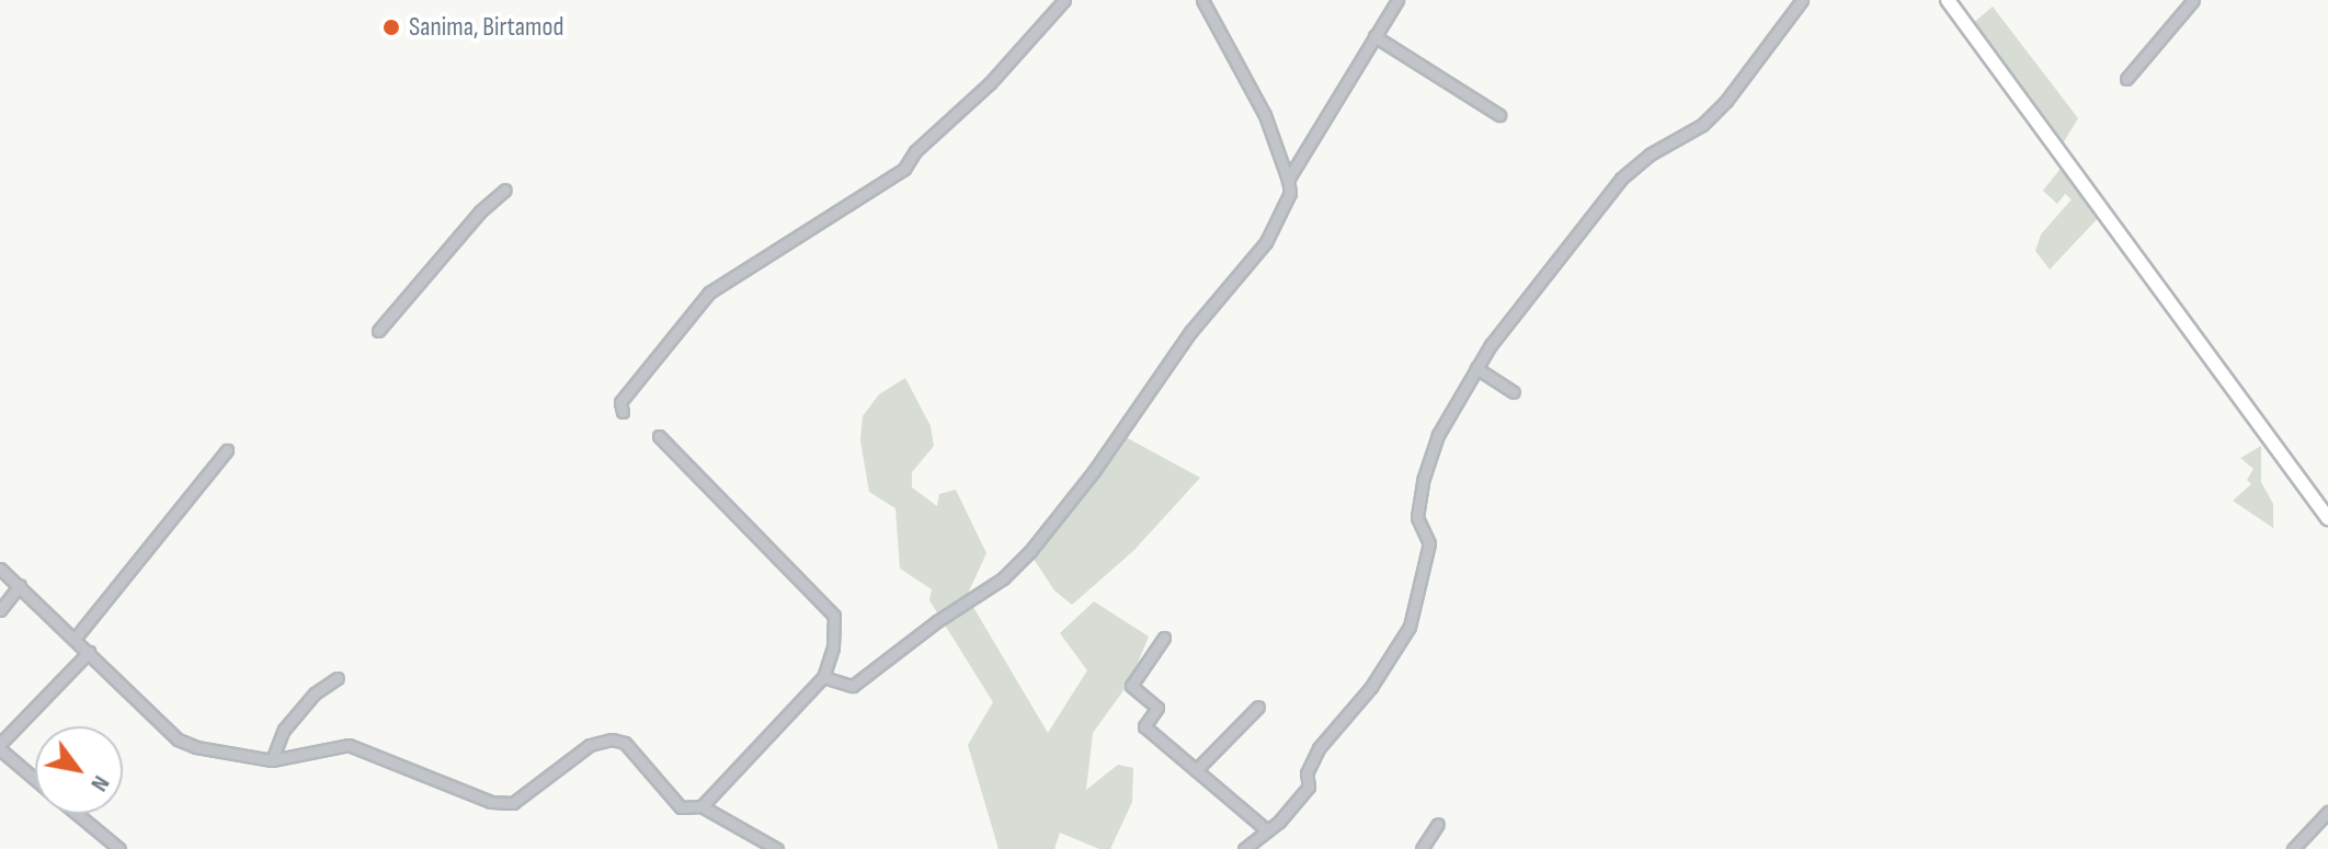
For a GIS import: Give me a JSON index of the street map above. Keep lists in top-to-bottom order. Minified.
{"places":["Sanima, Birtamod"],"north":"bottom right"}
